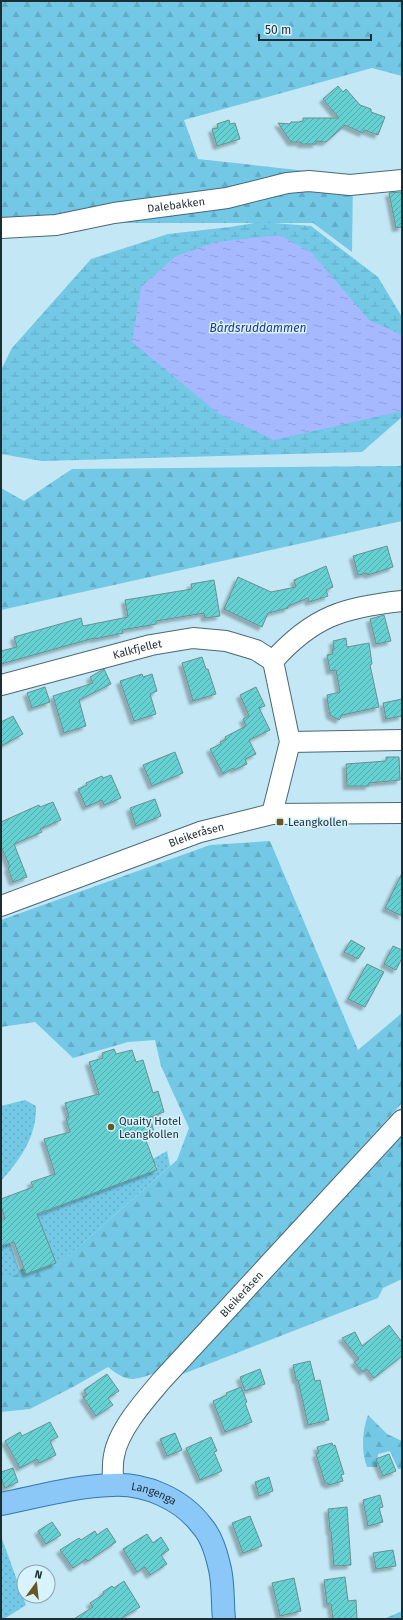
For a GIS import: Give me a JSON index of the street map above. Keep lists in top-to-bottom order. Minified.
{"streets":{"main road":["Langenga"],"street":["Dalebakken","Kalkfjellet","Bleikeråsen"]},"crossings":[["Bleikeråsen","Langenga"]],"water":["Bårdsruddammen"],"places":{"transit":["Leangkollen"],"other":["Quaity Hotel Leangkollen"]},"scale_bar":"50 m","north":"top"}
